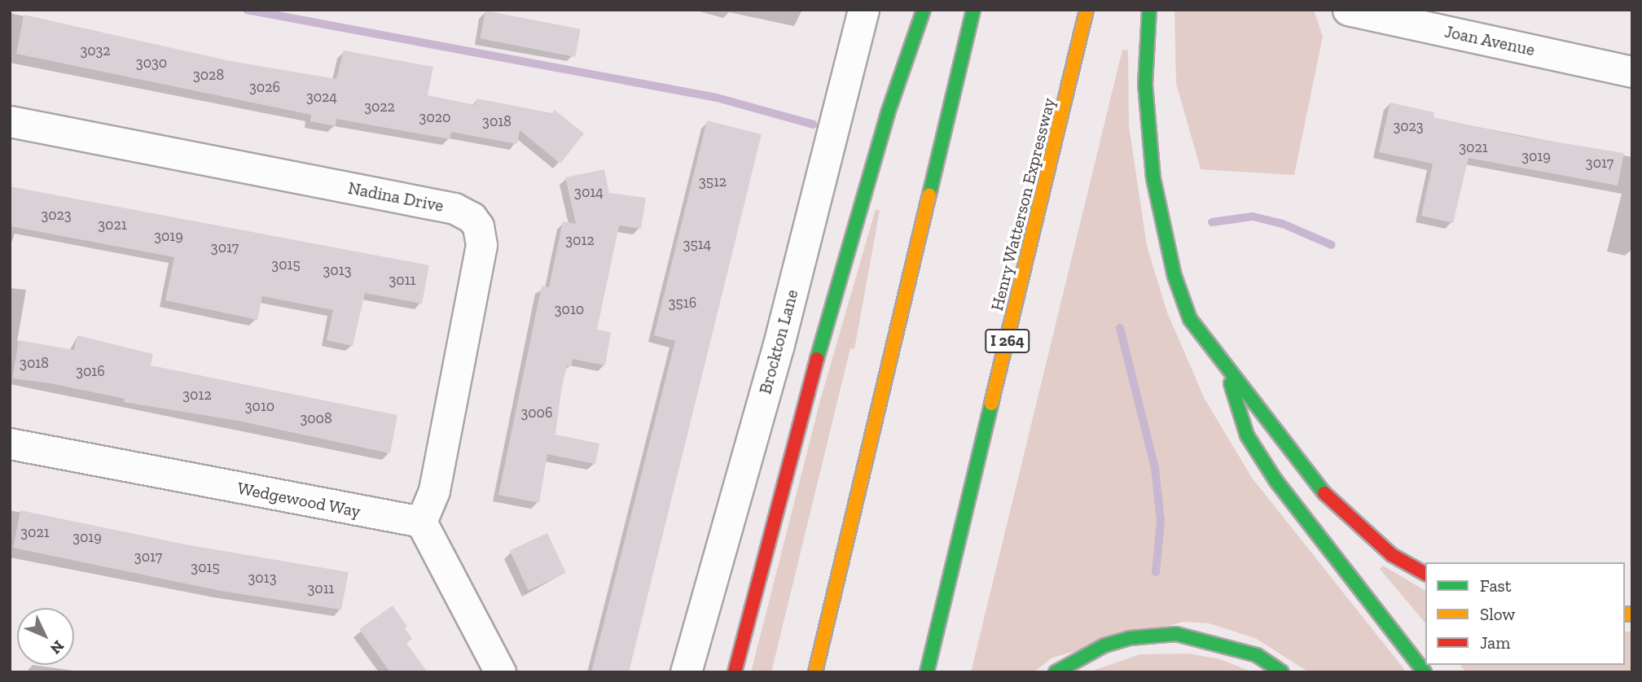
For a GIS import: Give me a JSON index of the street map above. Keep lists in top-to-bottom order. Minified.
{"streets":{"highway":["Henry Watterson Expressway","I 264"],"street":["Joan Avenue","Nadina Drive","Brockton Lane","Wedgewood Way"]},"crossings":[["Nadina Drive","Wedgewood Way"]],"house_numbers":["3032","3030","3028","3026","3024","3022","3020","3018","3023","3021","3019","3017","3512","3014","3023","3021","3019","3012","3514","3017","3015","3013","3011","3516","3010","3018","3016","3012","3010","3006","3008","3021","3019","3017","3015","3013","3011"],"legend":["Fast","Slow","Jam"],"north":"bottom right"}
